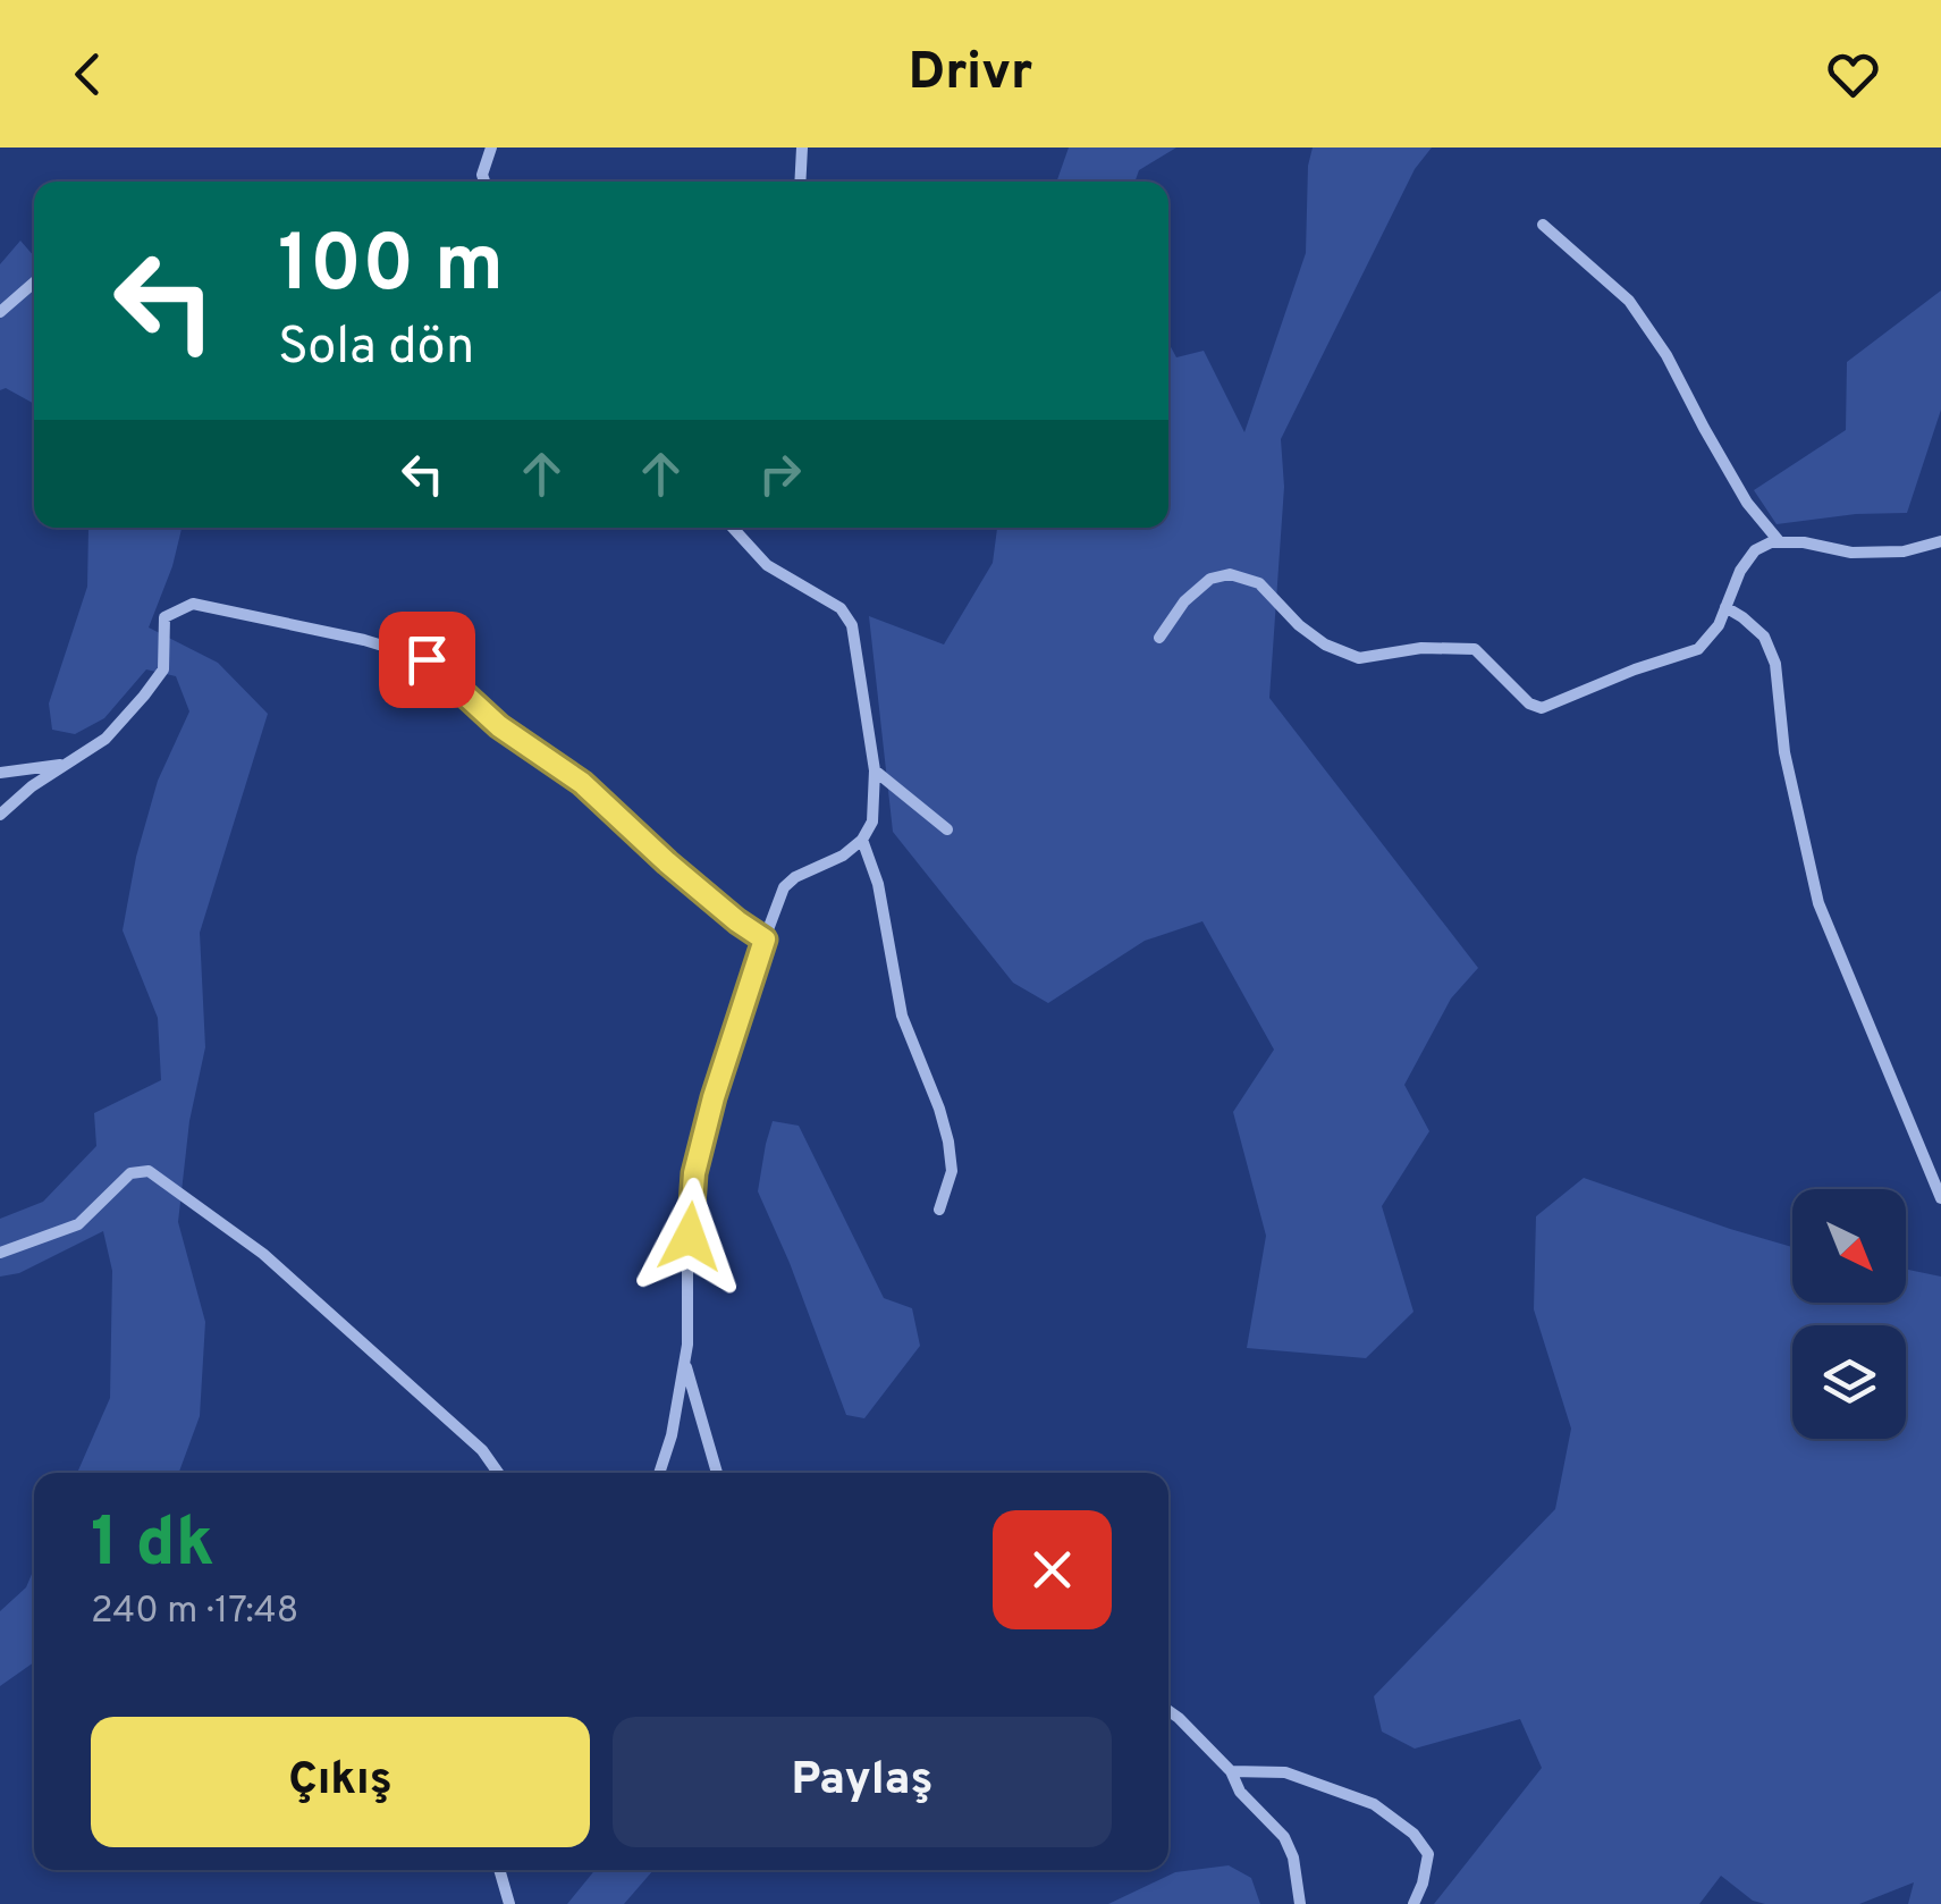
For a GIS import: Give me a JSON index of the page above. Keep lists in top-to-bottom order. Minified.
{"north":"bottom right","page":{"header":"Drivr","turn":["100 m","Sola dön"],"heading":["1 dk","240 m · 17:48"],"buttons":["Çıkış","Paylaş"]}}
